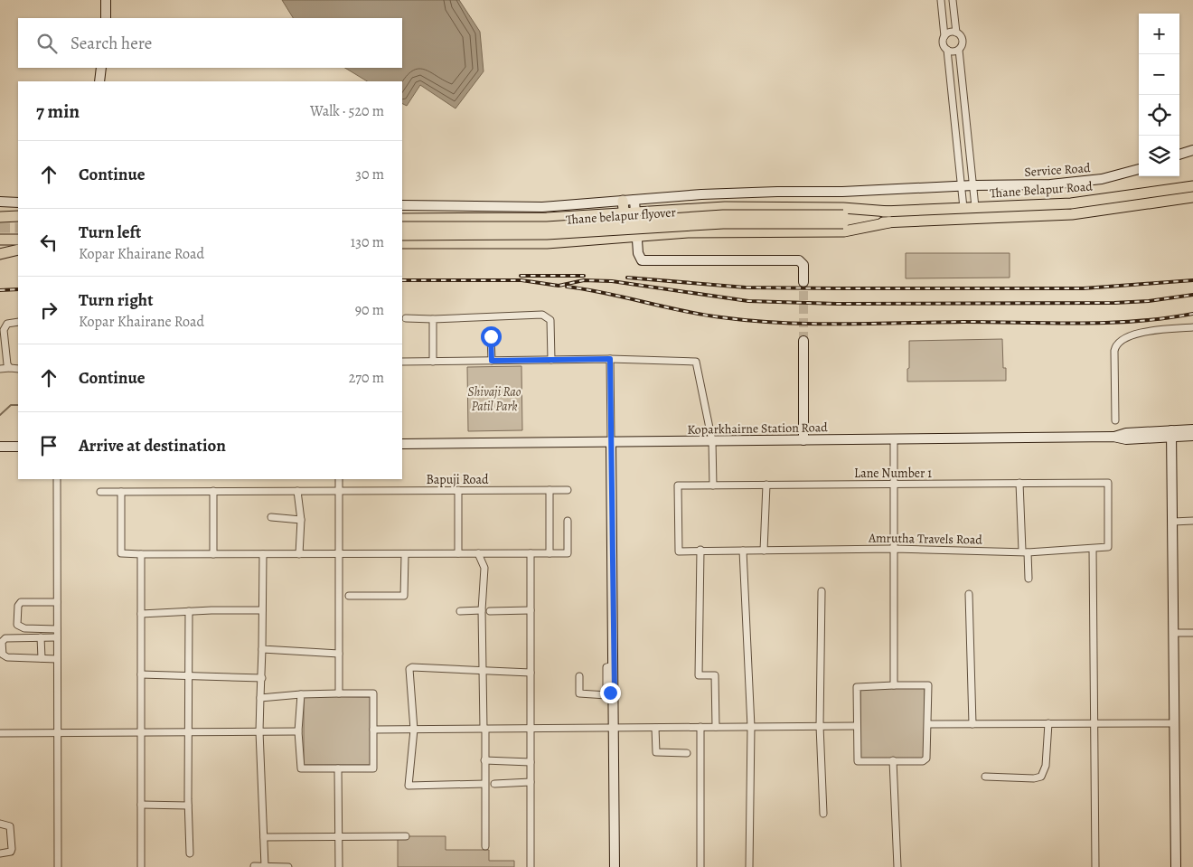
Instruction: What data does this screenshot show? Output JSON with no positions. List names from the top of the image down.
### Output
{
  "streets": {
    "main road": ["Thane Belapur Road", "Thane belapur flyover"],
    "street": [
      "Service Road",
      "Koparkhairne Station Road",
      "Lane Number 1",
      "Bapuji Road",
      "Amrutha Travels Road"
    ]
  },
  "crossings": [
    ["Lane Number 1", "Amrutha Travels Road"]
  ],
  "parks": ["Shivaji Rao Patil Park"],
  "page": {
    "map_buttons": ["+", "−"],
    "search": "Search here",
    "heading": ["7 min", "Walk · 520 m"],
    "list": [
      ["Continue", "30 m"],
      ["Turn left", "Kopar Khairane Road", "130 m"],
      ["Turn right", "Kopar Khairane Road", "90 m"],
      ["Continue", "270 m"],
      "Arrive at destination"
    ]
  }
}
